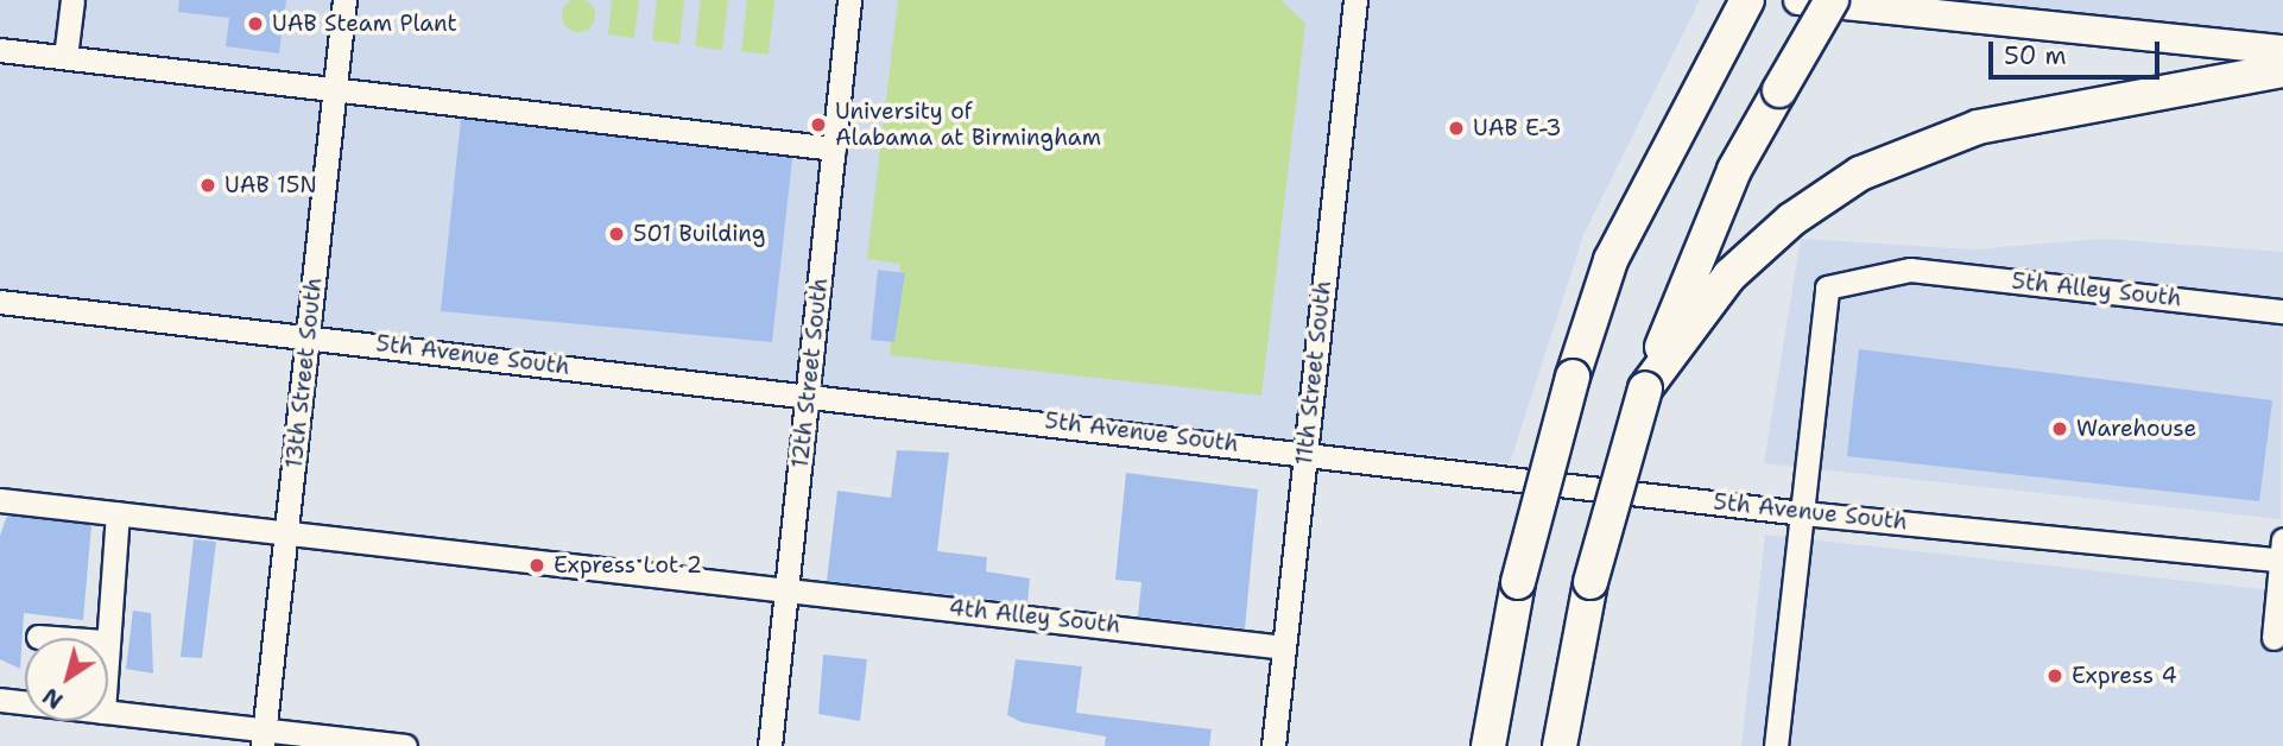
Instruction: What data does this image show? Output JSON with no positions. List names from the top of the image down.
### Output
{
  "streets": {
    "street": [
      "5th Alley South",
      "5th Avenue South",
      "13th Street South",
      "12th Street South",
      "11th Street South",
      "4th Alley South"
    ]
  },
  "crossings": [
    ["5th Alley South", "5th Avenue South"],
    ["5th Avenue South", "13th Street South"],
    ["5th Avenue South", "12th Street South"],
    ["5th Avenue South", "11th Street South"],
    ["13th Street South", "4th Alley South"],
    ["12th Street South", "4th Alley South"],
    ["11th Street South", "4th Alley South"]
  ],
  "places": [
    "UAB Steam Plant",
    "University of Alabama at Birmingham",
    "UAB E-3",
    "UAB 15N",
    "501 Building",
    "Warehouse",
    "Express Lot 2",
    "Express 4"
  ],
  "scale_bar": "50 m",
  "north": "bottom left"
}
